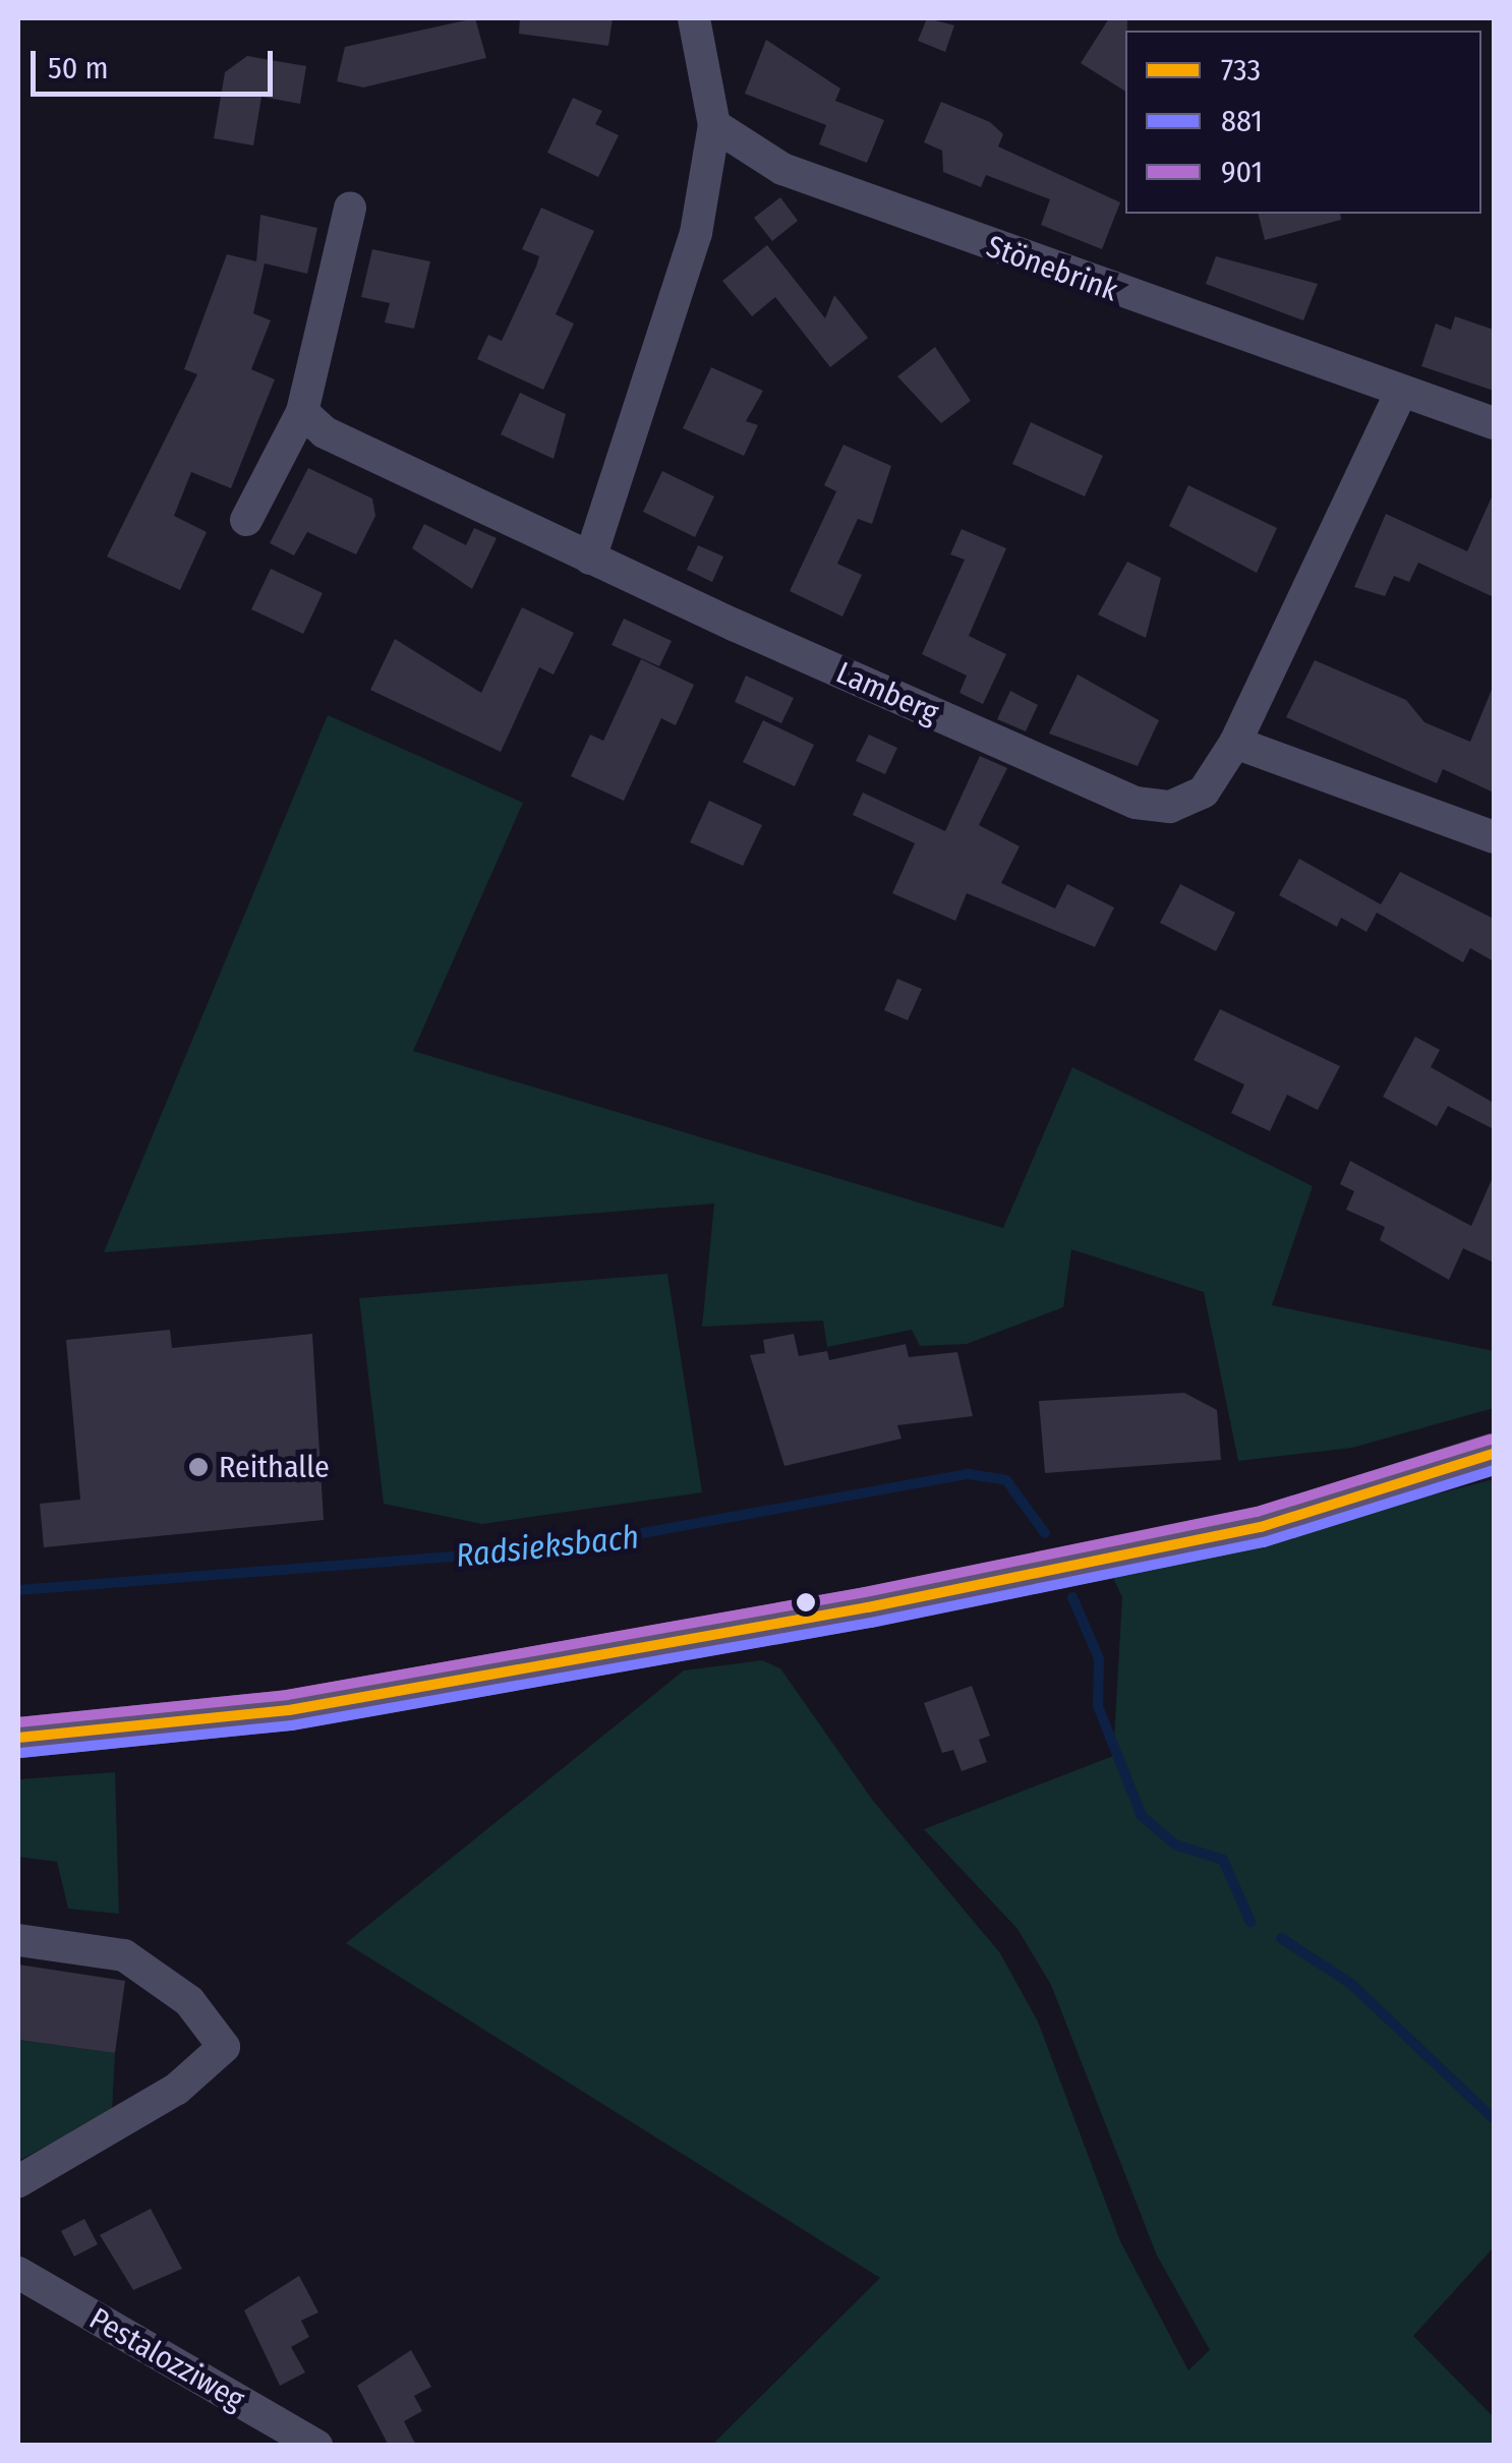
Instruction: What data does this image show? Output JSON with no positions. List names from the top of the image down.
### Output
{
  "streets": {
    "street": ["Stönebrink", "Lamberg", "Pestalozziweg"]
  },
  "water": ["Radsieksbach"],
  "places": ["Reithalle"],
  "lines": ["transit line 901", "transit line 733", "transit line 881"],
  "legend": ["733", "881", "901"],
  "scale_bar": "50 m"
}
